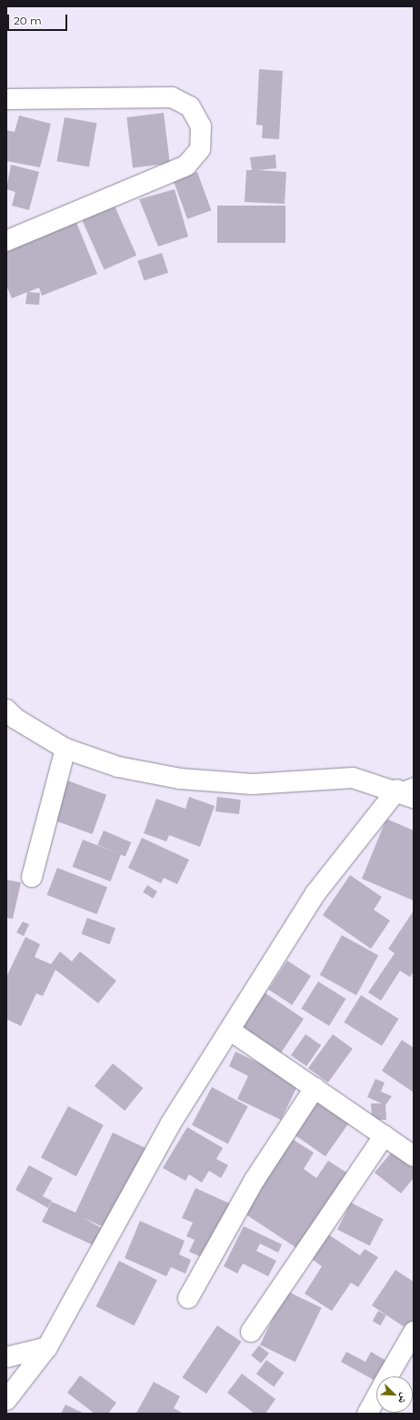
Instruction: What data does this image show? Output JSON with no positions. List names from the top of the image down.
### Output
{
  "scale_bar": "20 m",
  "north": "bottom right"
}
